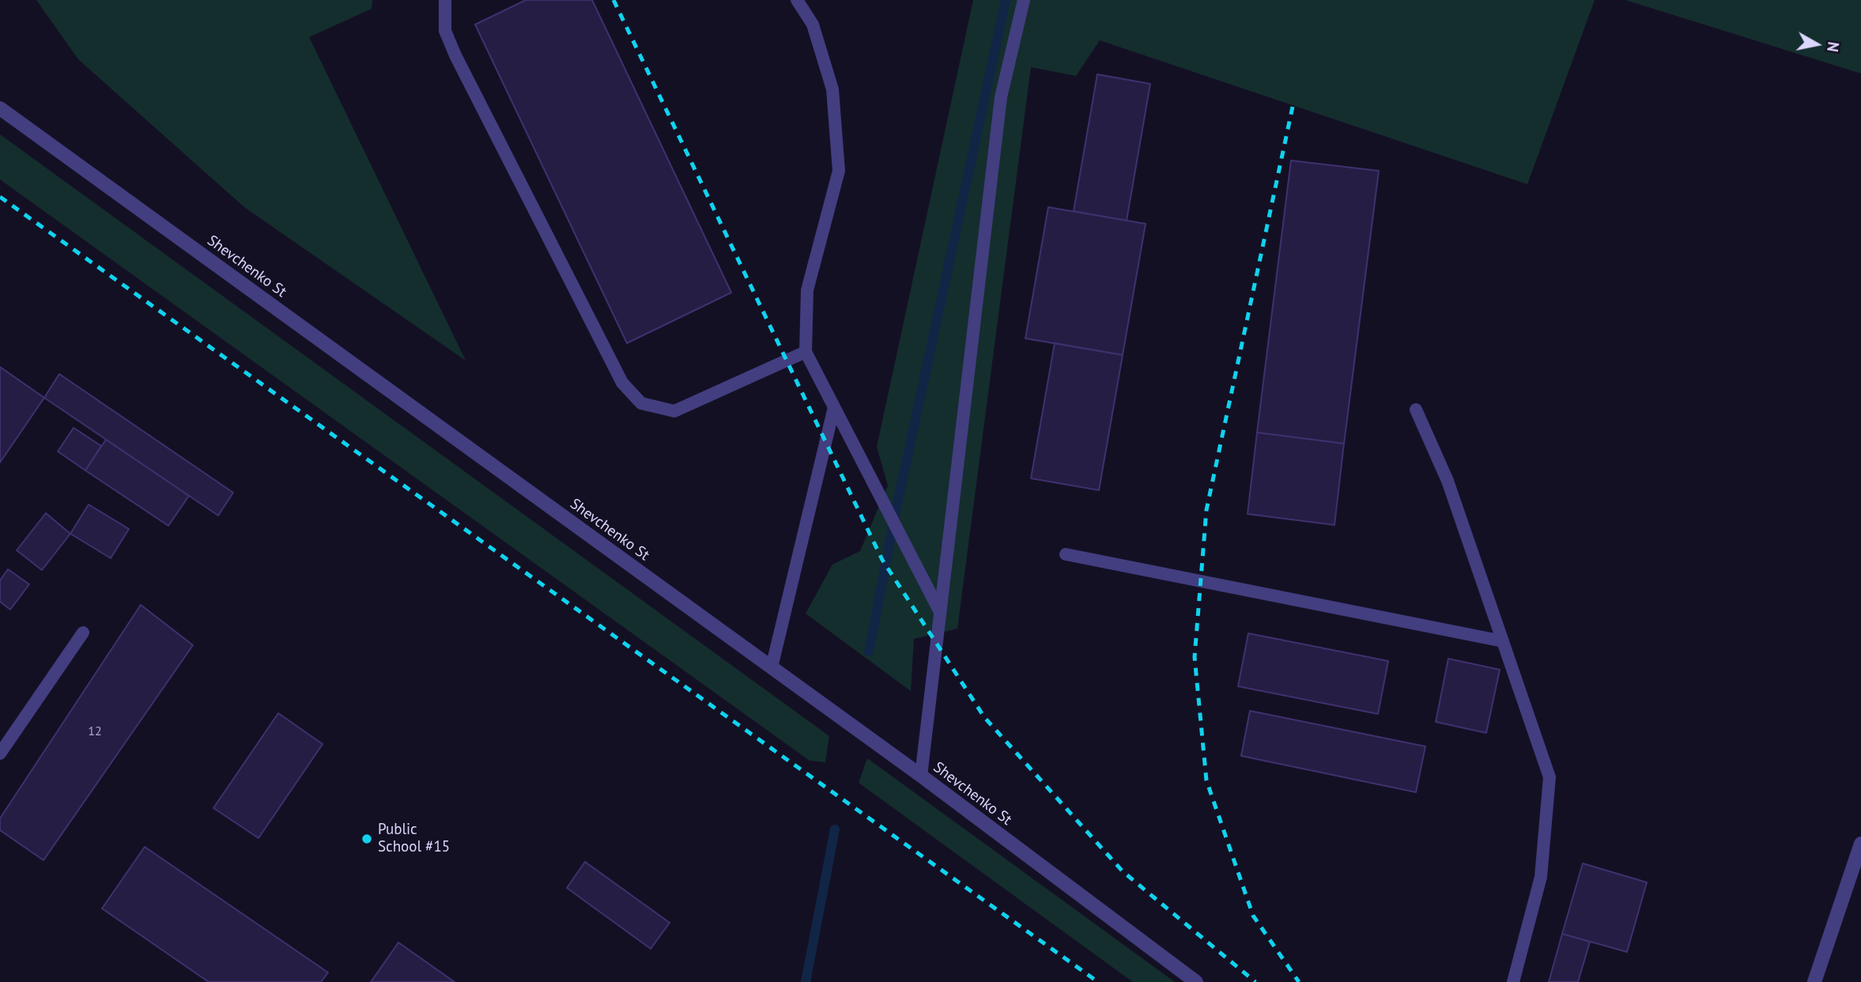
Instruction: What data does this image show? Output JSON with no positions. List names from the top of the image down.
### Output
{
  "streets": {
    "street": ["Shevchenko St"]
  },
  "places": ["Public School #15"],
  "house_numbers": ["12"],
  "north": "right"
}
